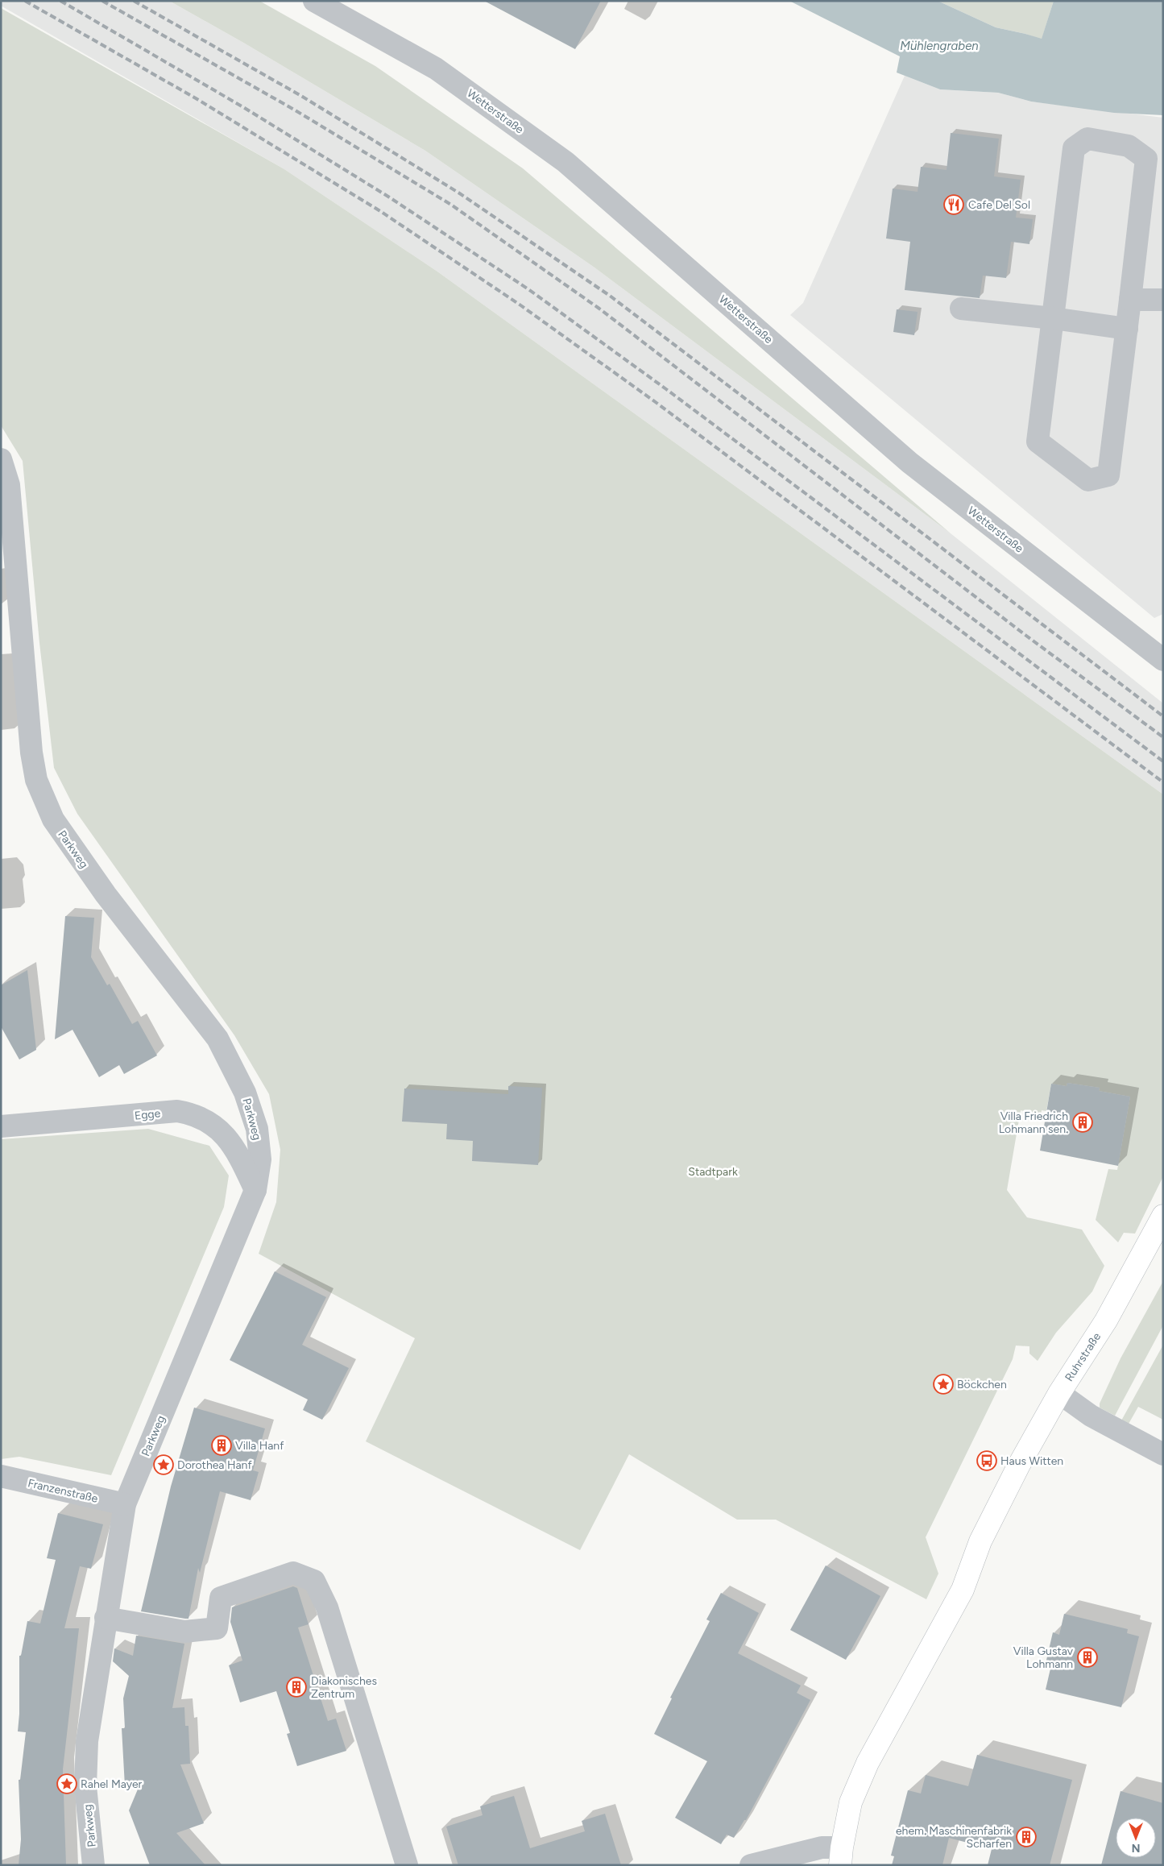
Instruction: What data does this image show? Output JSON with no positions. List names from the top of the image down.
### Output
{
  "streets": {
    "main road": ["Ruhrstraße"],
    "street": [
      "Wetterstraße",
      "Parkweg",
      "Egge",
      "Franzenstraße"
    ]
  },
  "crossings": [
    ["Parkweg", "Egge"],
    ["Parkweg", "Franzenstraße"]
  ],
  "water": ["Mühlengraben"],
  "parks": ["Stadtpark"],
  "places": {
    "restaurant": ["Cafe Del Sol"],
    "building": [
      "Villa Friedrich Lohmann sen.",
      "Villa Hanf",
      "Villa Gustav Lohmann",
      "Diakonisches Zentrum",
      "ehem. Maschinenfabrik Scharfen"
    ],
    "place": ["Böckchen", "Dorothea Hanf", "Rahel Mayer"],
    "bus stop": ["Haus Witten"]
  },
  "north": "bottom"
}
